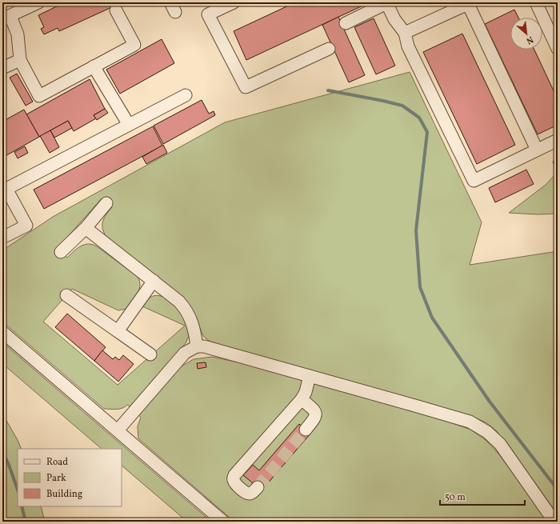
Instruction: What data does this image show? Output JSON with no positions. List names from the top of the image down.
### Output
{
  "legend": ["Road", "Park", "Building"],
  "scale_bar": "50 m",
  "north": "bottom right"
}
